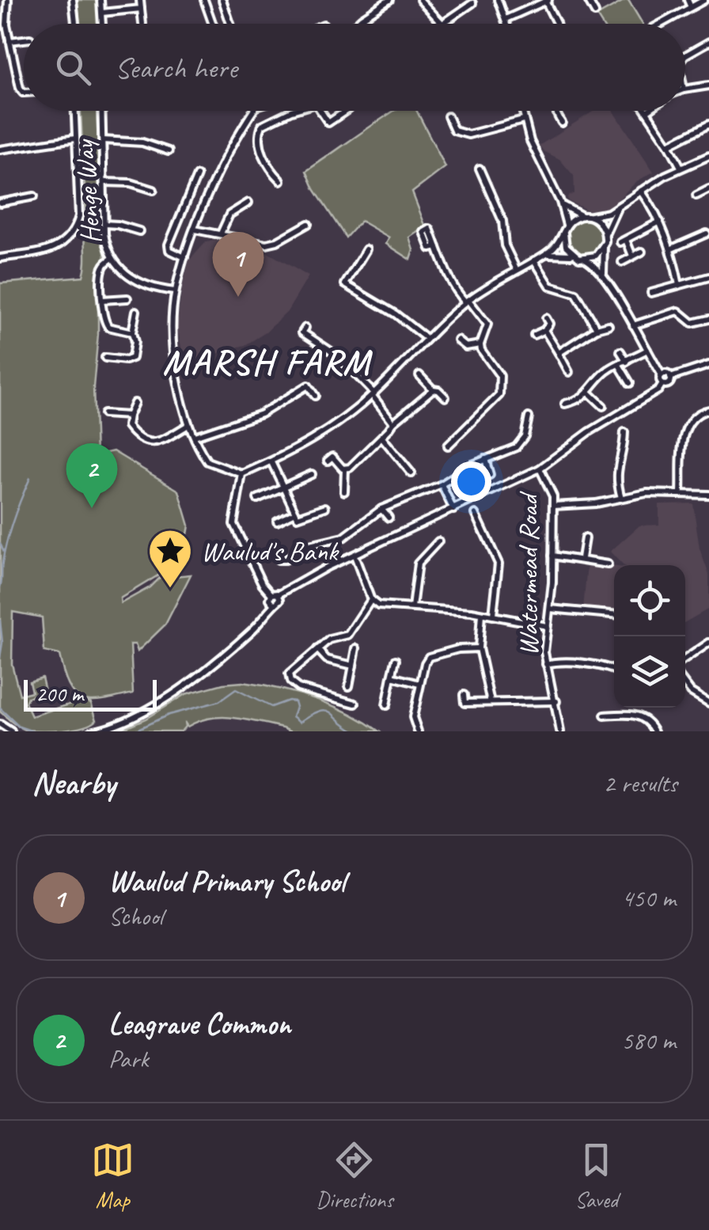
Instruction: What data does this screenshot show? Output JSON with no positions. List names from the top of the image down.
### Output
{
  "streets": {
    "street": ["Henge Way", "Watermead Road"]
  },
  "districts": ["MARSH FARM"],
  "places": {
    "place": ["Waulud's Bank"]
  },
  "scale_bar": "200 m",
  "page": {
    "search": "Search here",
    "pins": ["1", "2"],
    "scale": "200 m",
    "heading": ["Nearby", "2 results"],
    "list": [
      {
        "mark": "1",
        "name": "Waulud Primary School",
        "note": "School",
        "value": "450 m"
      },
      {
        "mark": "2",
        "name": "Leagrave Common",
        "note": "Park",
        "value": "580 m"
      }
    ],
    "nav": ["Map", "Directions", "Saved"]
  }
}
